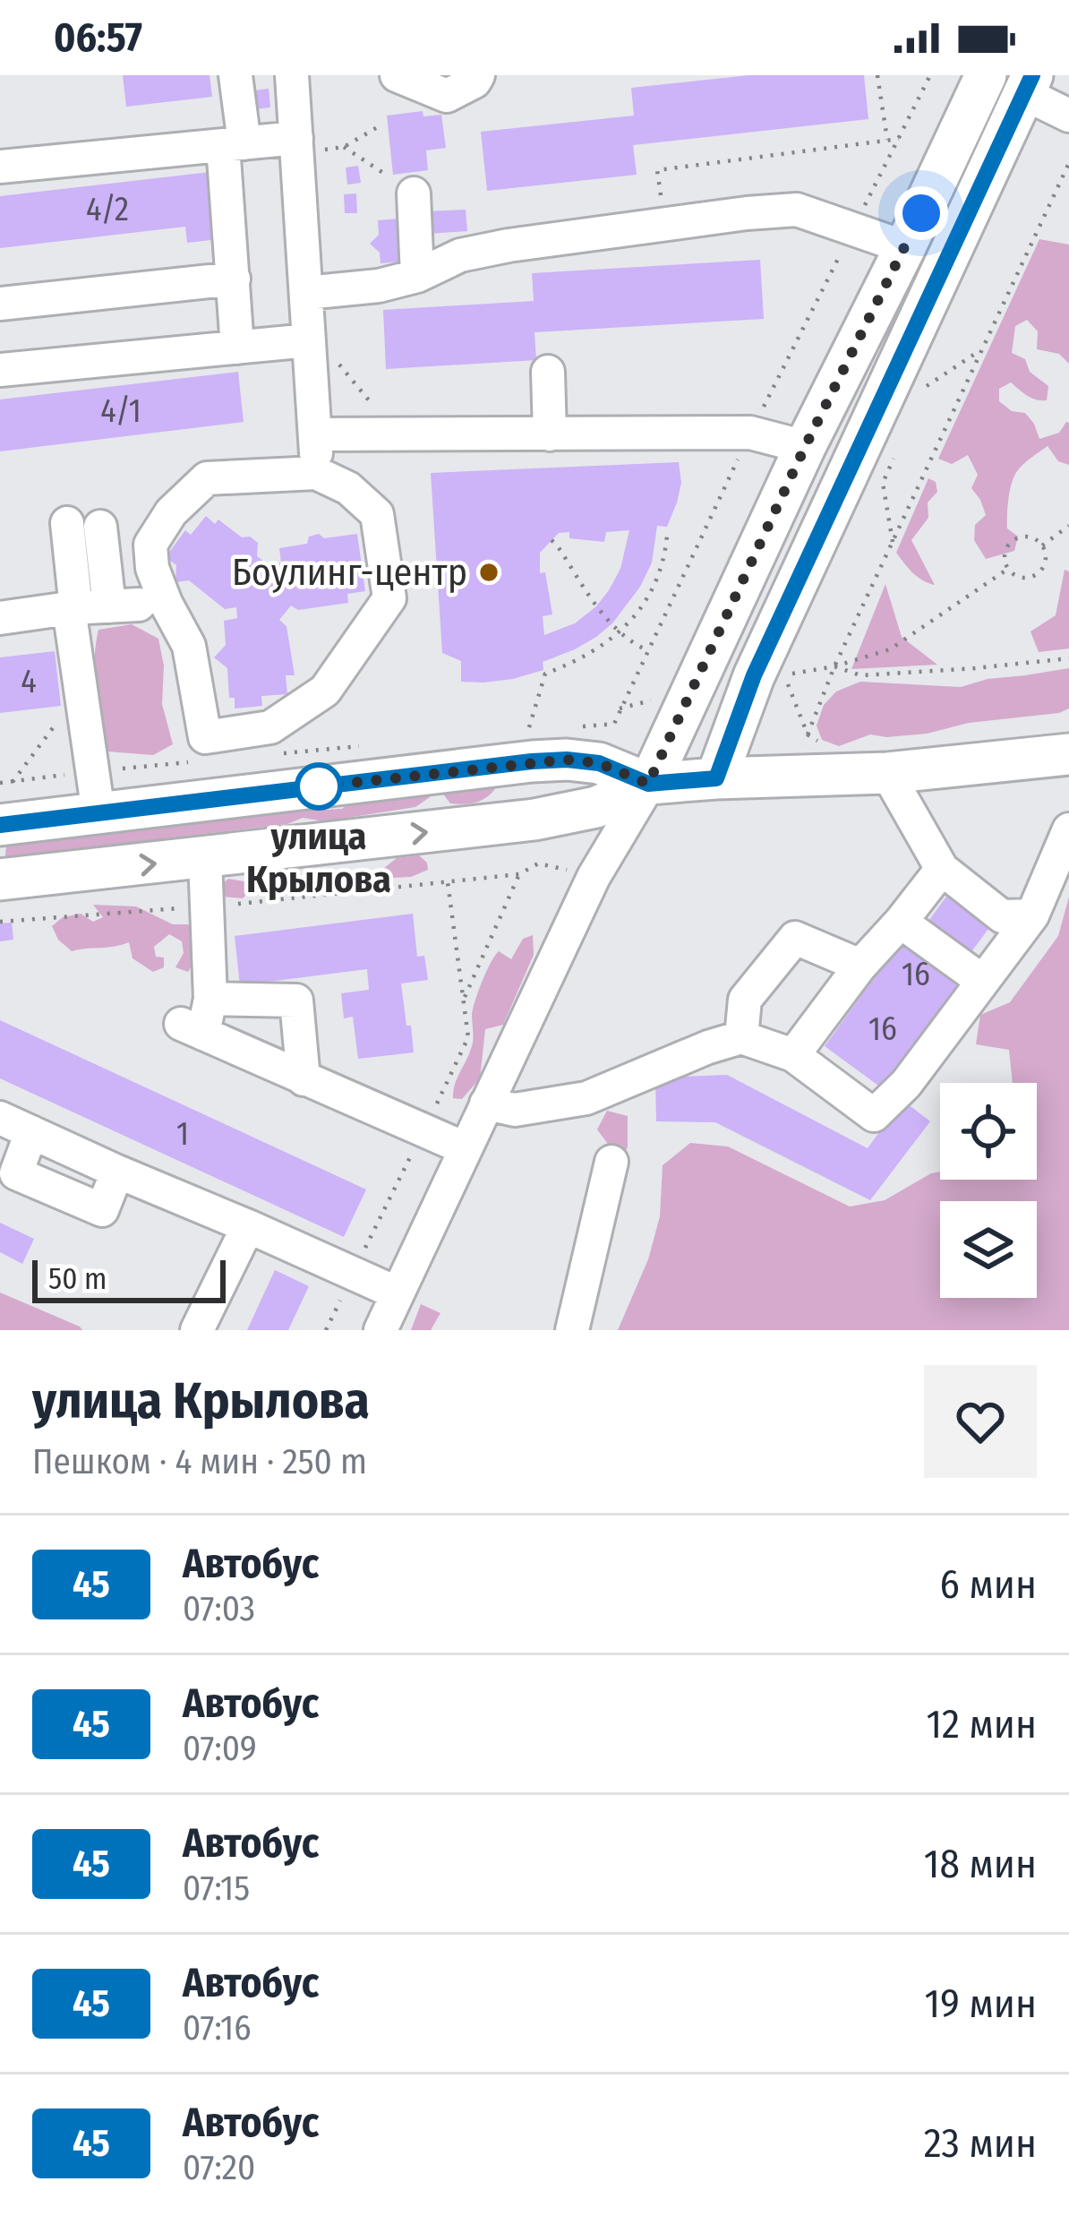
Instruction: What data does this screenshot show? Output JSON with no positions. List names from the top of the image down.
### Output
{
  "places": ["Боулинг-центр", "улица Крылова"],
  "lines": ["bus line 45"],
  "house_numbers": [
    "4/2",
    "4/1",
    "4",
    "16",
    "16",
    "1"
  ],
  "scale_bar": "50 m",
  "page": {
    "status": "06:57",
    "scale": "50 m",
    "heading": ["улица Крылова", "Пешком · 4 мин · 250 m"],
    "list": [
      {
        "mark": "45",
        "name": "Автобус",
        "note": "07:03",
        "value": "6 мин"
      },
      {
        "mark": "45",
        "name": "Автобус",
        "note": "07:09",
        "value": "12 мин"
      },
      {
        "mark": "45",
        "name": "Автобус",
        "note": "07:15",
        "value": "18 мин"
      },
      {
        "mark": "45",
        "name": "Автобус",
        "note": "07:16",
        "value": "19 мин"
      },
      {
        "mark": "45",
        "name": "Автобус",
        "note": "07:20",
        "value": "23 мин"
      }
    ]
  }
}
